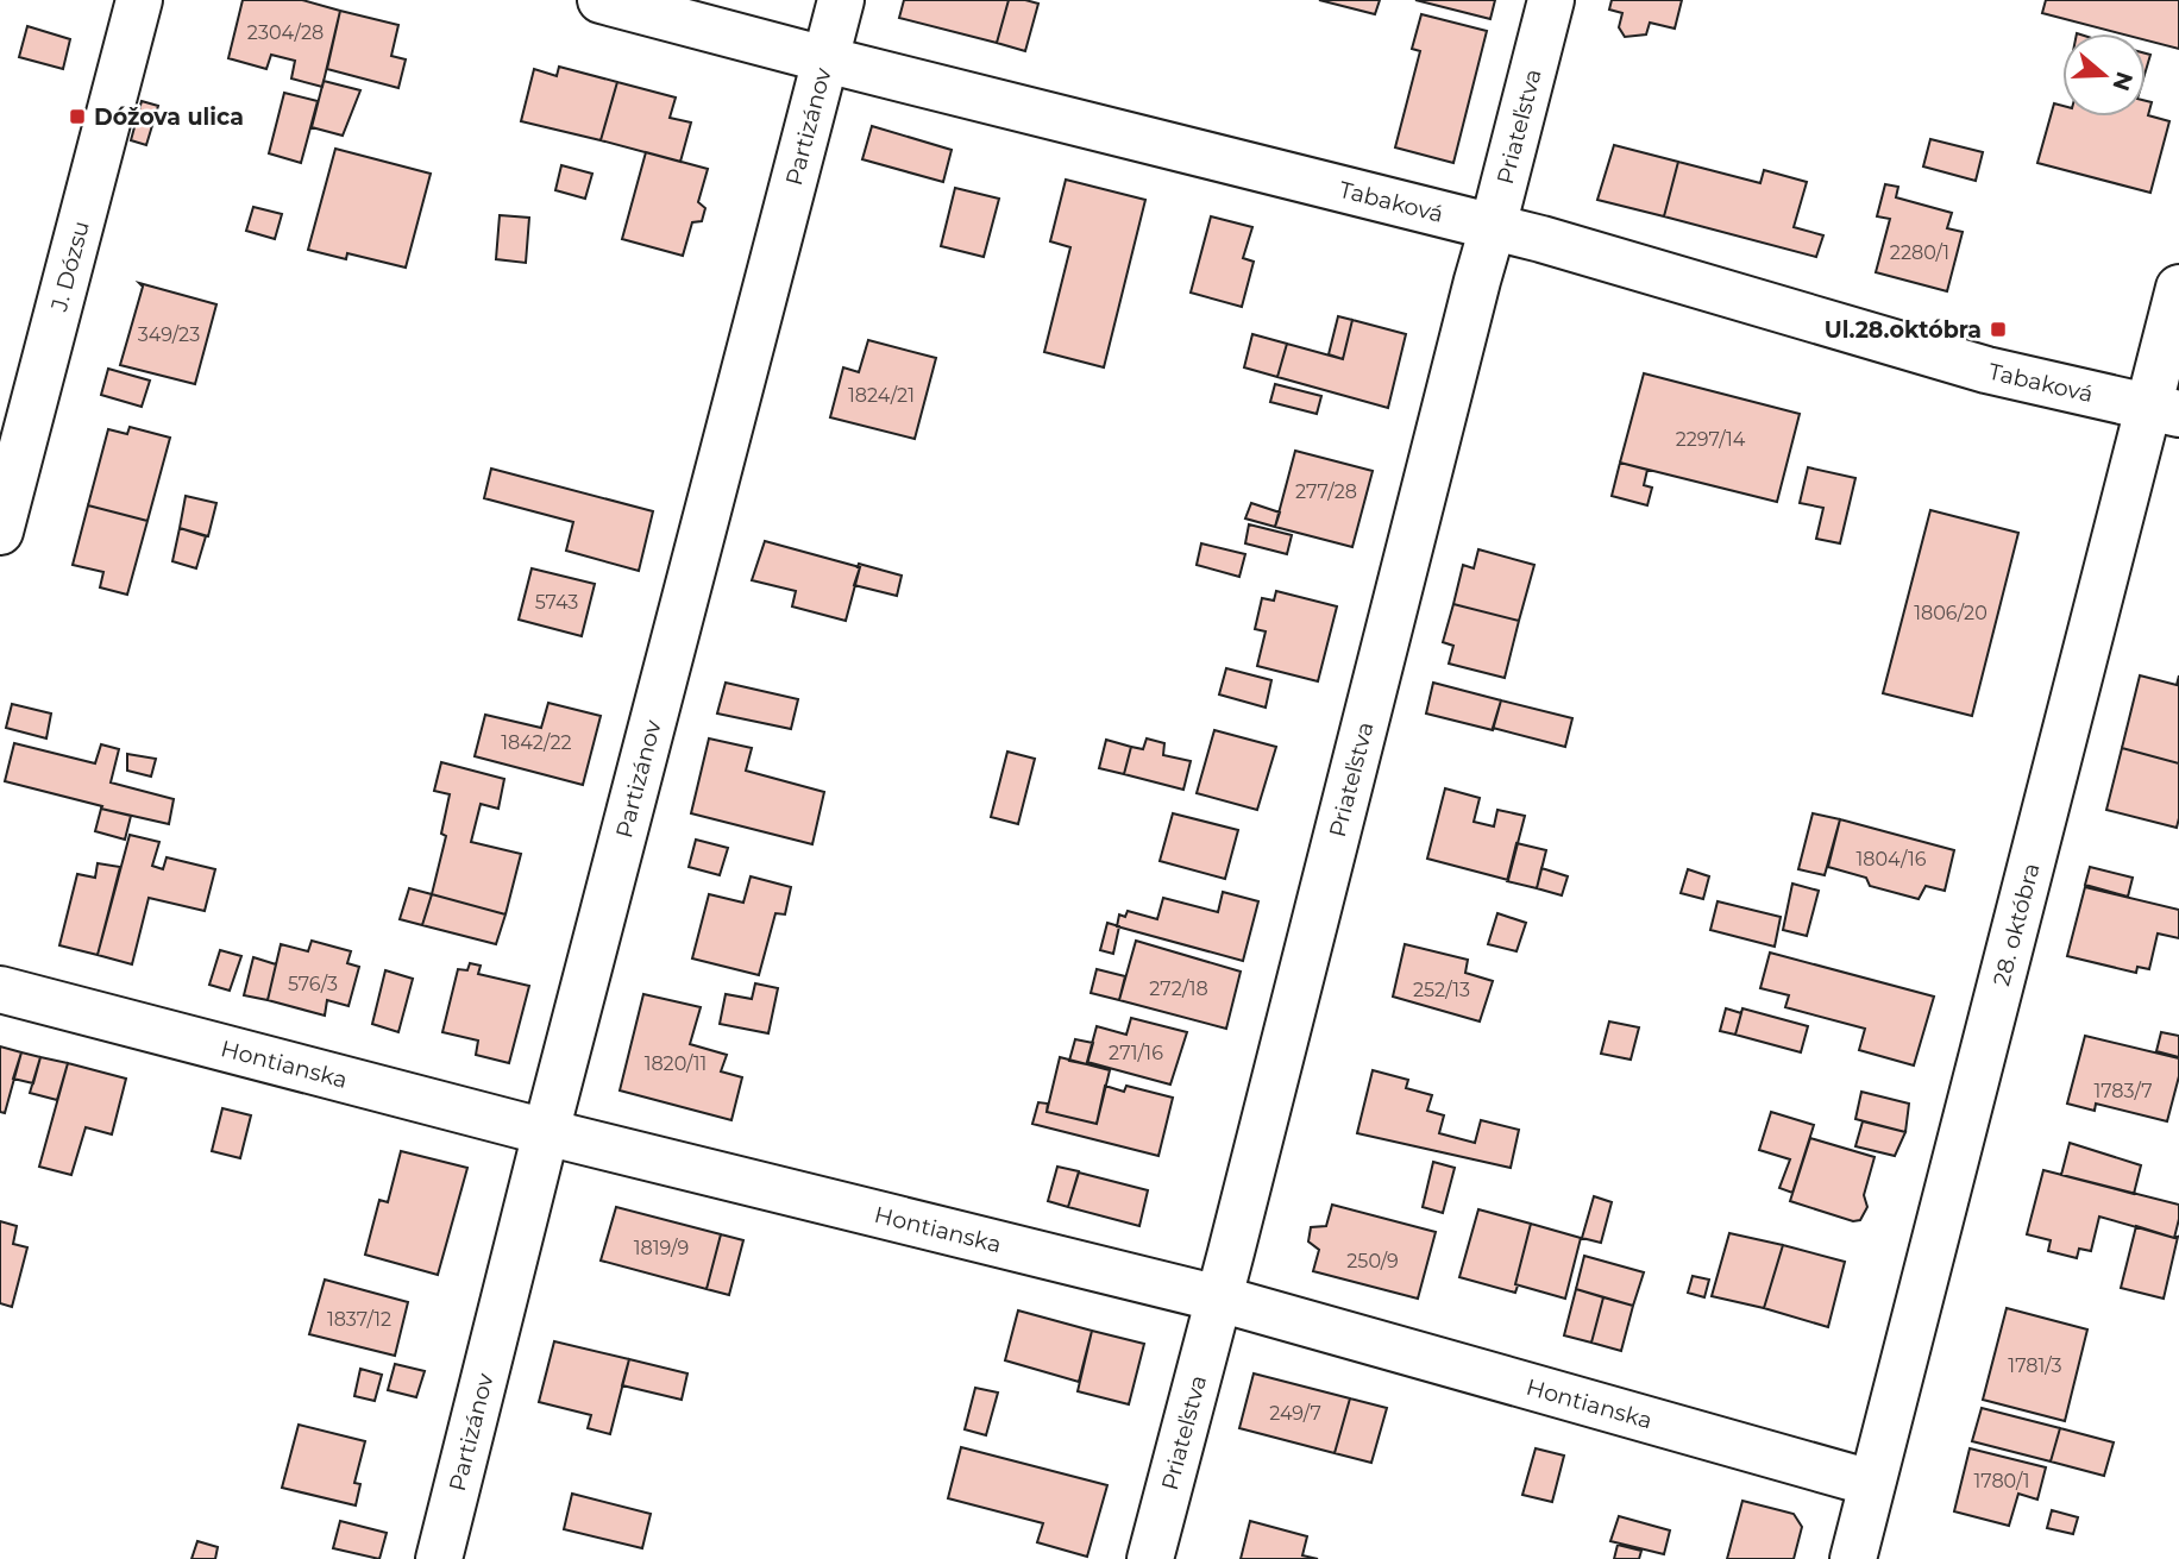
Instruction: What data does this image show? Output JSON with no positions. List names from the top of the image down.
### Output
{
  "streets": {
    "street": [
      "Partizánov",
      "Priateľstva",
      "Tabaková",
      "J. Dózsu",
      "28. októbra",
      "Hontianska"
    ]
  },
  "crossings": [
    ["Partizánov", "Tabaková"],
    ["Partizánov", "Hontianska"],
    ["Priateľstva", "Tabaková"],
    ["Priateľstva", "Hontianska"],
    ["Tabaková", "28. októbra"],
    ["28. októbra", "Hontianska"]
  ],
  "places": {
    "transit": ["Dóžova ulica", "Ul.28.októbra"]
  },
  "house_numbers": [
    "2304/28",
    "2280/1",
    "349/23",
    "1824/21",
    "2297/14",
    "277/28",
    "5743",
    "1806/20",
    "1842/22",
    "1804/16",
    "576/3",
    "272/18",
    "252/13",
    "271/16",
    "1820/11",
    "1783/7",
    "1819/9",
    "250/9",
    "1837/12",
    "1781/3",
    "249/7",
    "1780/1"
  ],
  "north": "right"
}
